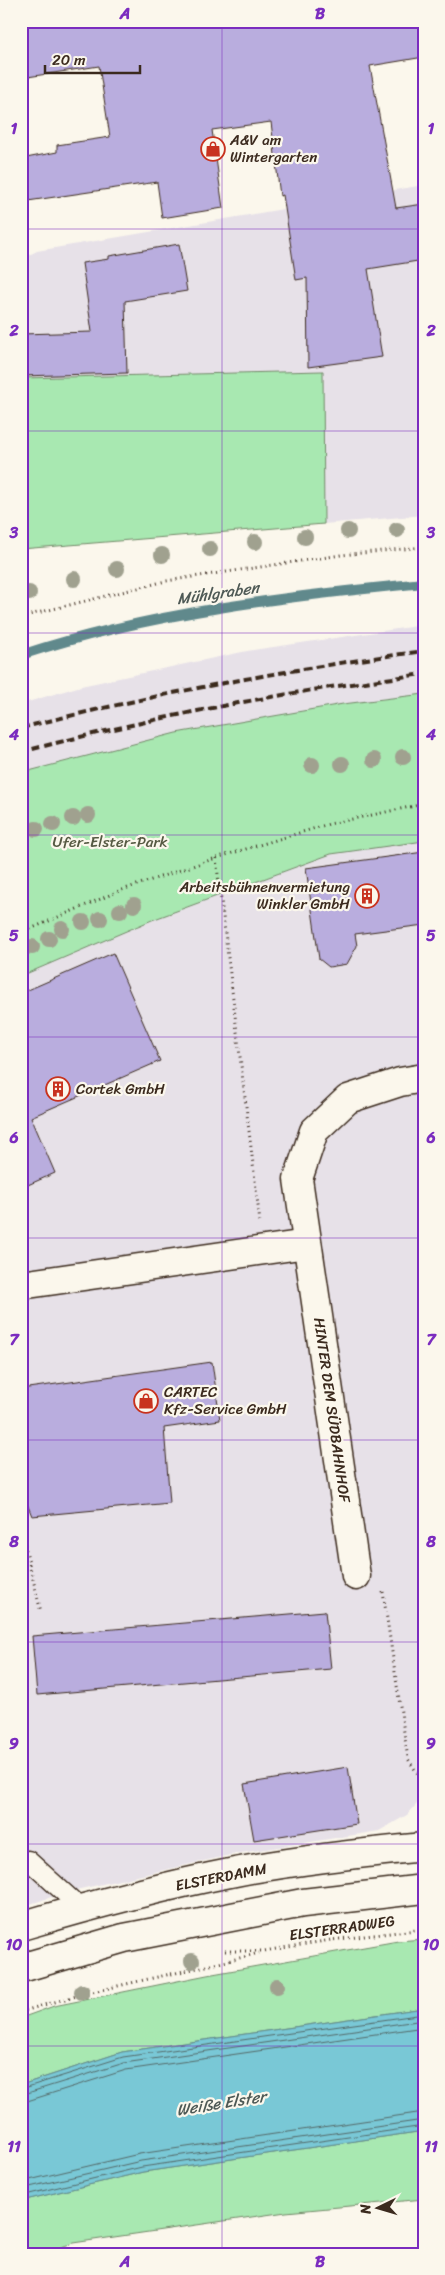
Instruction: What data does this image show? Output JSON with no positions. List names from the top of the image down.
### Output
{
  "streets": {
    "street": ["HINTER DEM SÜDBAHNHOF", "ELSTERDAMM"],
    "path": ["ELSTERRADWEG"]
  },
  "water": ["Mühlgraben", "Weiße Elster"],
  "parks": ["Ufer-Elster-Park"],
  "places": {
    "shop": ["A&V am Wintergarten", "CARTEC Kfz-Service GmbH"],
    "building": ["Arbeitsbühnenvermietung Winkler GmbH", "Cortek GmbH"]
  },
  "scale_bar": "20 m",
  "north": "left",
  "grid": {
    "columns": ["A", "B"],
    "rows": [
      "1",
      "2",
      "3",
      "4",
      "5",
      "6",
      "7",
      "8",
      "9",
      "10",
      "11"
    ]
  }
}
